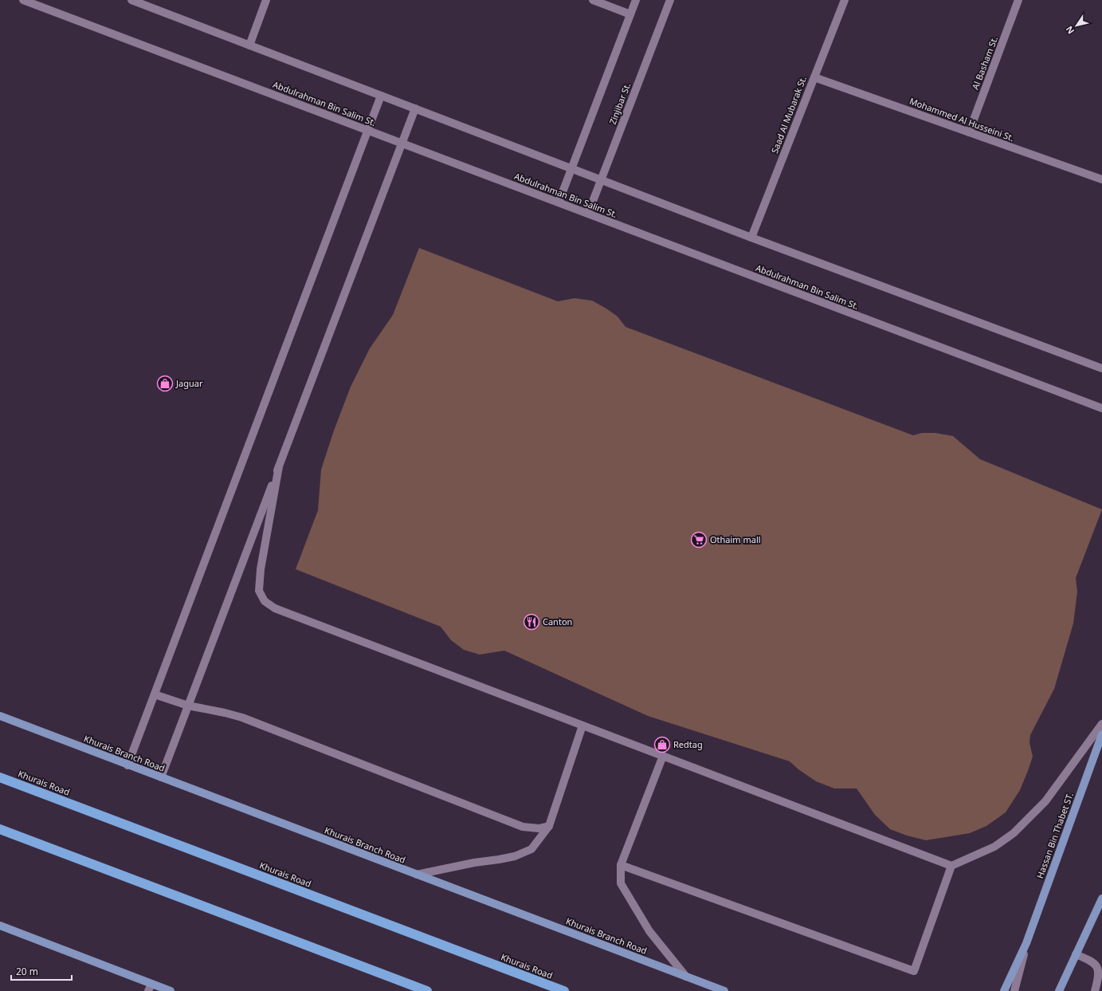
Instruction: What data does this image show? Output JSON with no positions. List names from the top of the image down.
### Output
{
  "streets": {
    "highway": ["Khurais Road"],
    "main road": ["Khurais Branch Road", "Hassan Bin Thabet ST."],
    "street": [
      "Al Basham St.",
      "Abdulrahman Bin Salim St.",
      "Zinjibar St.",
      "Saad Al Mubarak St.",
      "Mohammed Al Husseini St."
    ]
  },
  "crossings": [
    ["Al Basham St.", "Mohammed Al Husseini St."],
    ["Abdulrahman Bin Salim St.", "Zinjibar St."],
    ["Saad Al Mubarak St.", "Mohammed Al Husseini St."]
  ],
  "places": {
    "shop": ["Jaguar", "Redtag"],
    "supermarket": ["Othaim mall"],
    "restaurant": ["Canton"]
  },
  "scale_bar": "20 m",
  "north": "bottom left"
}
